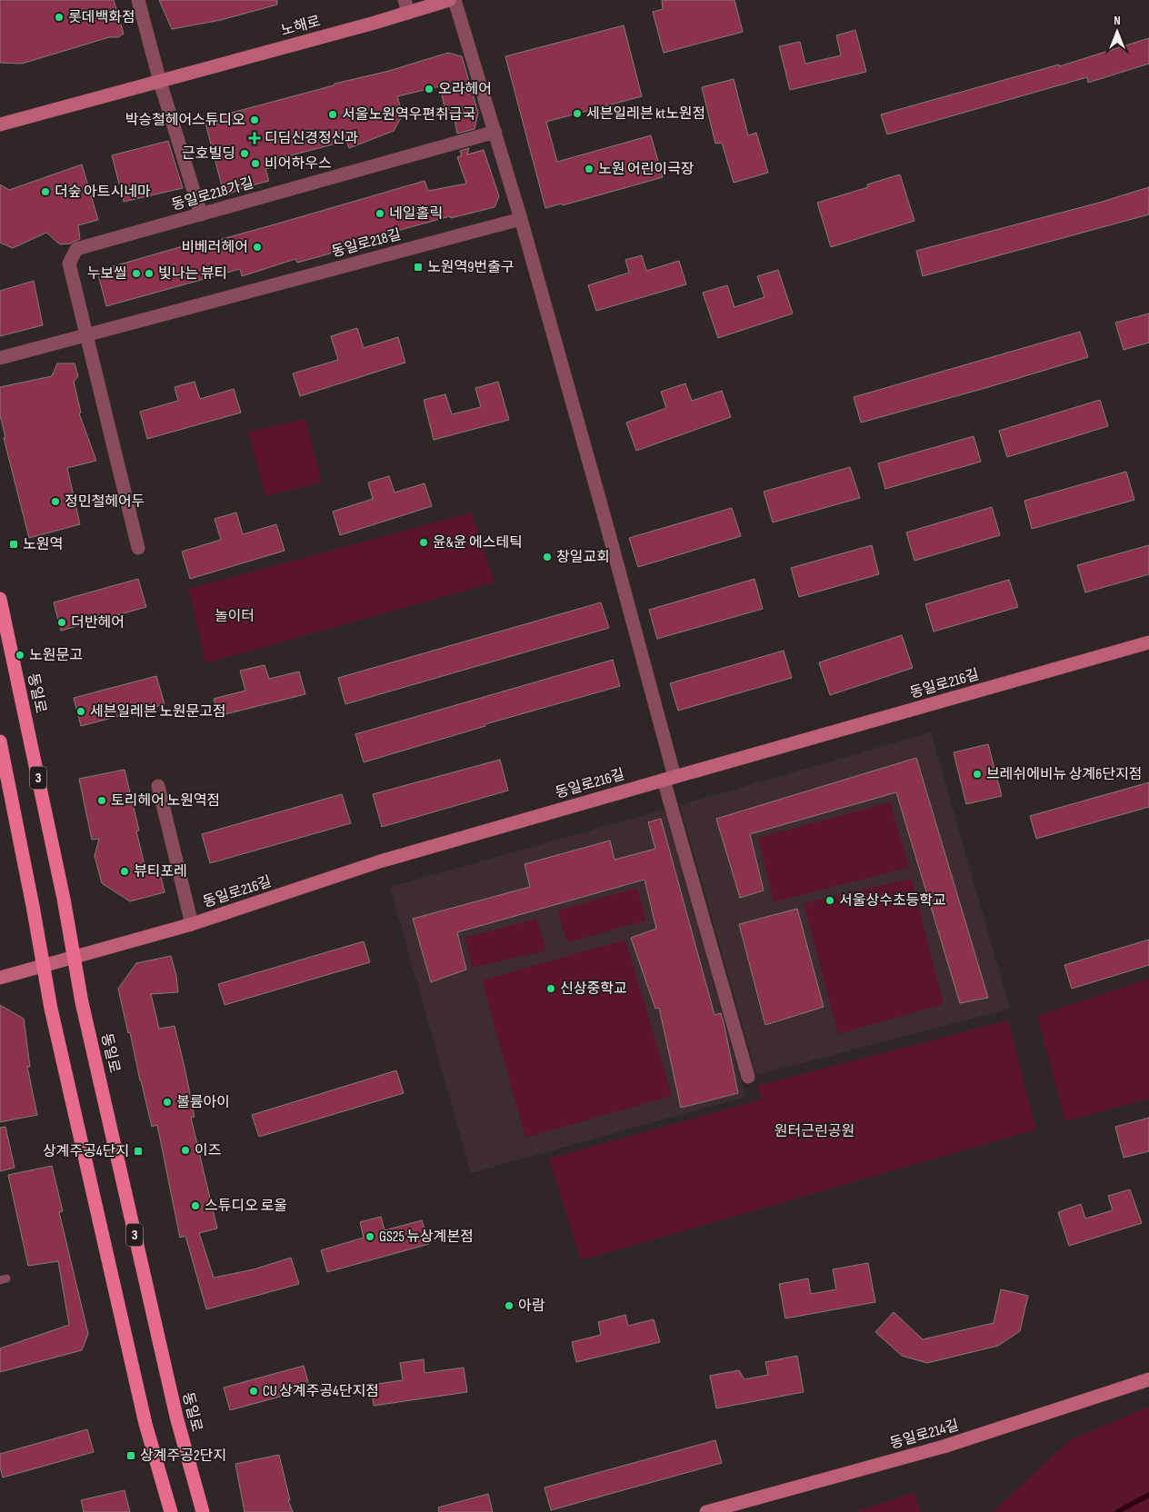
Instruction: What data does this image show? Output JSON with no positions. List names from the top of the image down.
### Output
{
  "streets": {
    "main road": ["동일로", "3"],
    "street": [
      "노해로",
      "동일로218가길",
      "동일로218길",
      "동일로216길",
      "동일로214길"
    ]
  },
  "crossings": [
    ["동일로218가길", "동일로218길"],
    ["동일로216길", "동일로"],
    ["동일로216길", "3"]
  ],
  "parks": ["놀이터", "원터근린공원"],
  "places": {
    "other": [
      "롯데백화점",
      "오라헤어",
      "세븐일레븐 kt노원점",
      "서울노원역우편취급국",
      "박승철헤어스튜디오",
      "근호빌딩",
      "비어하우스",
      "노원 어린이극장",
      "더숲 아트시네마",
      "네일홀릭",
      "비베러헤어",
      "누보씰",
      "빛나는 뷰티",
      "정민철헤어두",
      "윤&윤 에스테틱",
      "창일교회",
      "더반헤어",
      "노원문고",
      "세븐일레븐 노원문고점",
      "브레쉬에비뉴 상계6단지점",
      "토리헤어 노원역점",
      "뷰티포레",
      "서울상수초등학교",
      "신상중학교",
      "볼륨아이",
      "이즈",
      "스튜디오 로울",
      "GS25 뉴상계본점",
      "아람",
      "CU 상계주공4단지점"
    ],
    "health": ["디딤신경정신과"],
    "transit": [
      "노원역9번출구",
      "노원역",
      "상계주공4단지",
      "상계주공2단지"
    ]
  },
  "north": "top"
}
